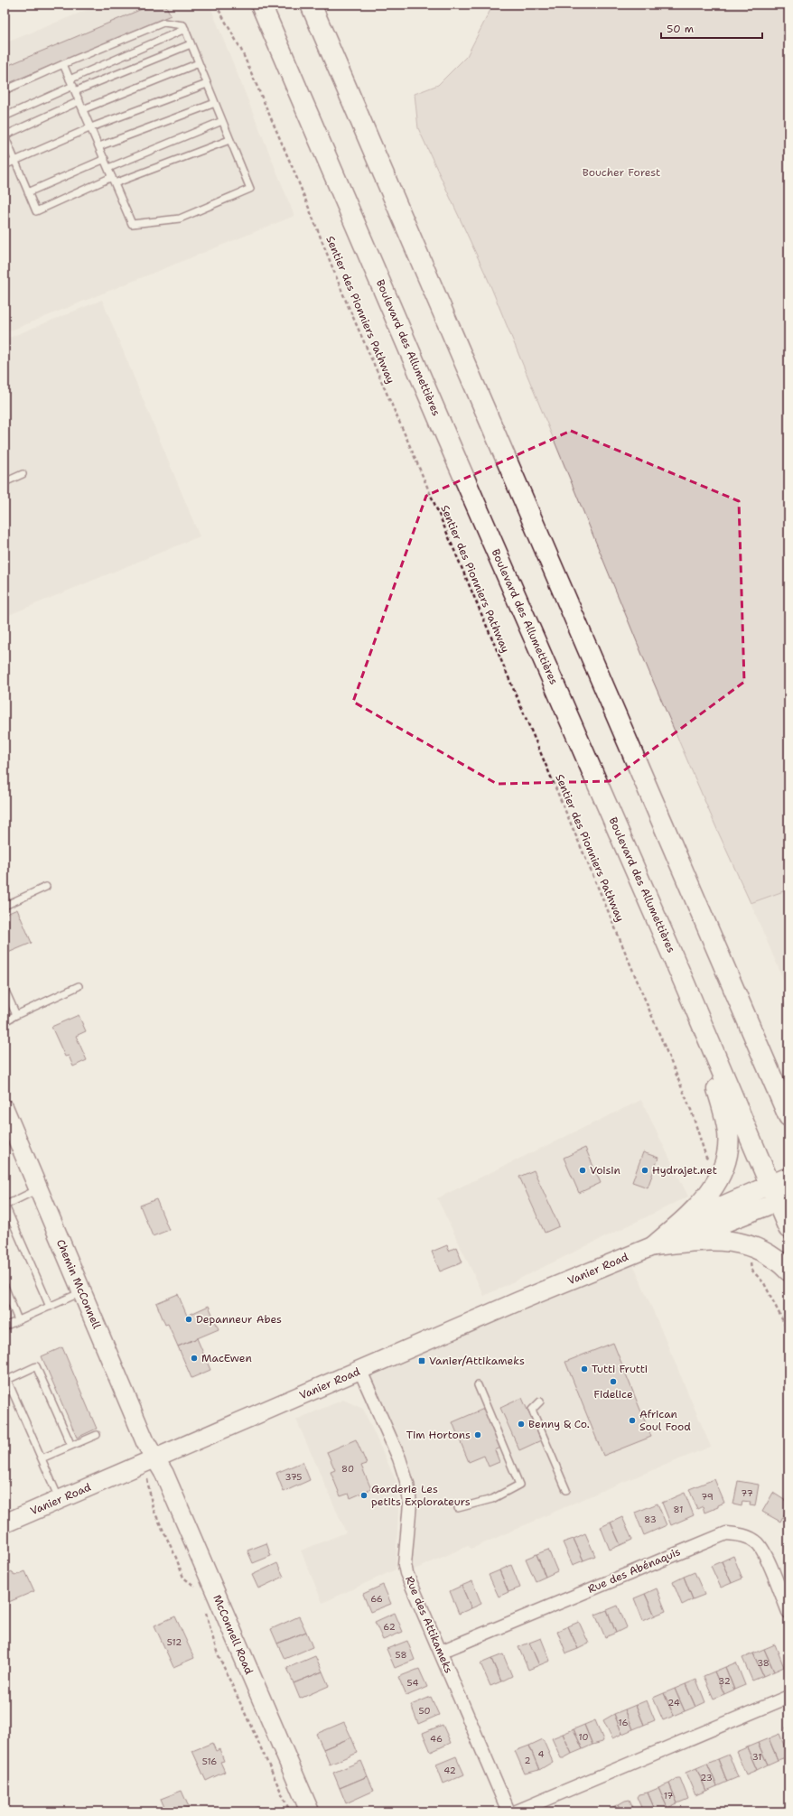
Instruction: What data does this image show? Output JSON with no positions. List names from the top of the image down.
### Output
{
  "streets": {
    "highway": ["Boulevard des Allumettières"],
    "main road": ["Vanier Road", "Chemin McConnell", "McConnell Road"],
    "street": ["Rue des Abénaquis", "Rue des Attikameks"],
    "path": ["Sentier des Pionniers Pathway"]
  },
  "crossings": [
    ["Boulevard des Allumettières", "Vanier Road"],
    ["Vanier Road", "Chemin McConnell"],
    ["Vanier Road", "Rue des Attikameks"],
    ["Vanier Road", "McConnell Road"],
    ["Chemin McConnell", "McConnell Road"],
    ["Rue des Abénaquis", "Rue des Attikameks"]
  ],
  "parks": ["Boucher Forest"],
  "places": {
    "other": [
      "Voisin",
      "Hydrajet.net",
      "Depanneur Abes",
      "MacEwen",
      "Tutti Frutti",
      "Fidelice",
      "African Soul Food",
      "Benny & Co.",
      "Tim Hortons",
      "Garderie Les petits Explorateurs"
    ],
    "transit": ["Vanier/Attikameks"]
  },
  "house_numbers": [
    "80",
    "375",
    "77",
    "79",
    "81",
    "83",
    "66",
    "62",
    "512",
    "58",
    "38",
    "32",
    "54",
    "24",
    "50",
    "16",
    "10",
    "46",
    "4",
    "31",
    "2",
    "516",
    "42",
    "23",
    "17"
  ],
  "scale_bar": "50 m"
}
